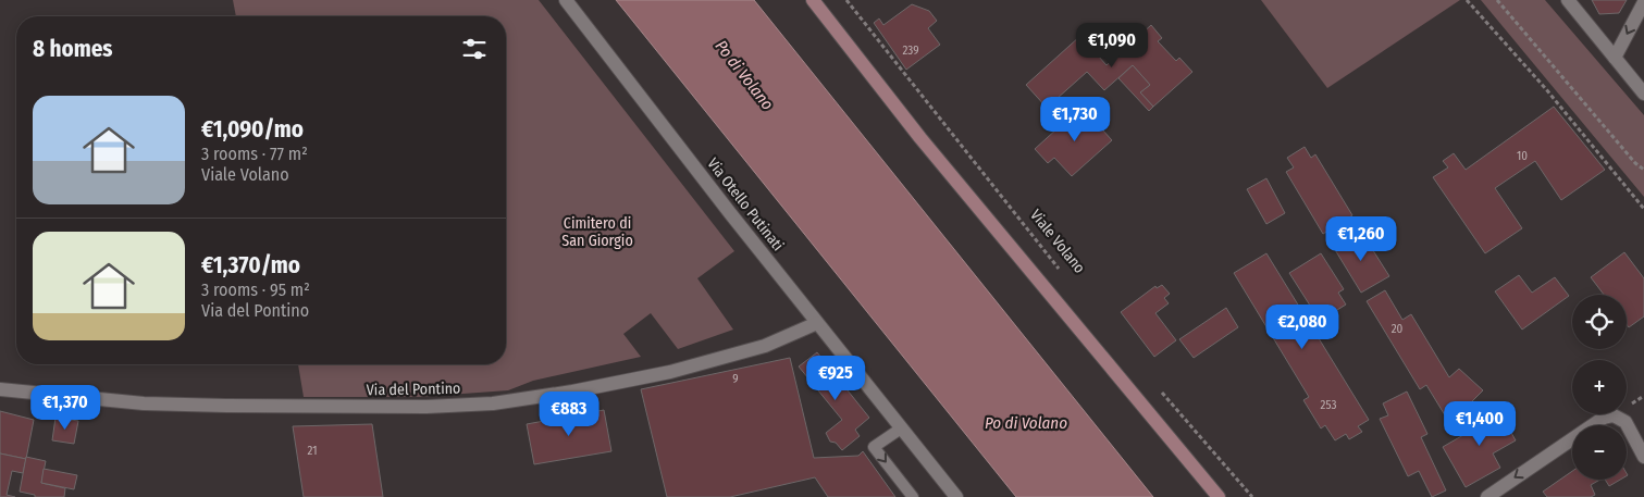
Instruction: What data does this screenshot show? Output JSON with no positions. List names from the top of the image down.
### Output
{
  "streets": {
    "street": ["Via Otello Putinati", "Via del Pontino"],
    "path": ["Viale Volano"]
  },
  "crossings": [
    ["Via Otello Putinati", "Via del Pontino"]
  ],
  "water": ["Po di Volano"],
  "parks": ["Cimitero di San Giorgio"],
  "house_numbers": [
    "239",
    "10",
    "20",
    "9",
    "253",
    "21"
  ],
  "page": {
    "heading": "8 homes",
    "price": [
      "€1,090",
      "€1,730",
      "€1,260",
      "€2,080",
      "€925",
      "€1,370",
      "€883",
      "€1,400"
    ],
    "list": [
      {
        "name": "€1,090/mo",
        "note": "3 rooms · 77 m² · Viale Volano"
      },
      {
        "name": "€1,370/mo",
        "note": "3 rooms · 95 m² · Via del Pontino"
      }
    ],
    "map_buttons": ["+", "−"]
  }
}
